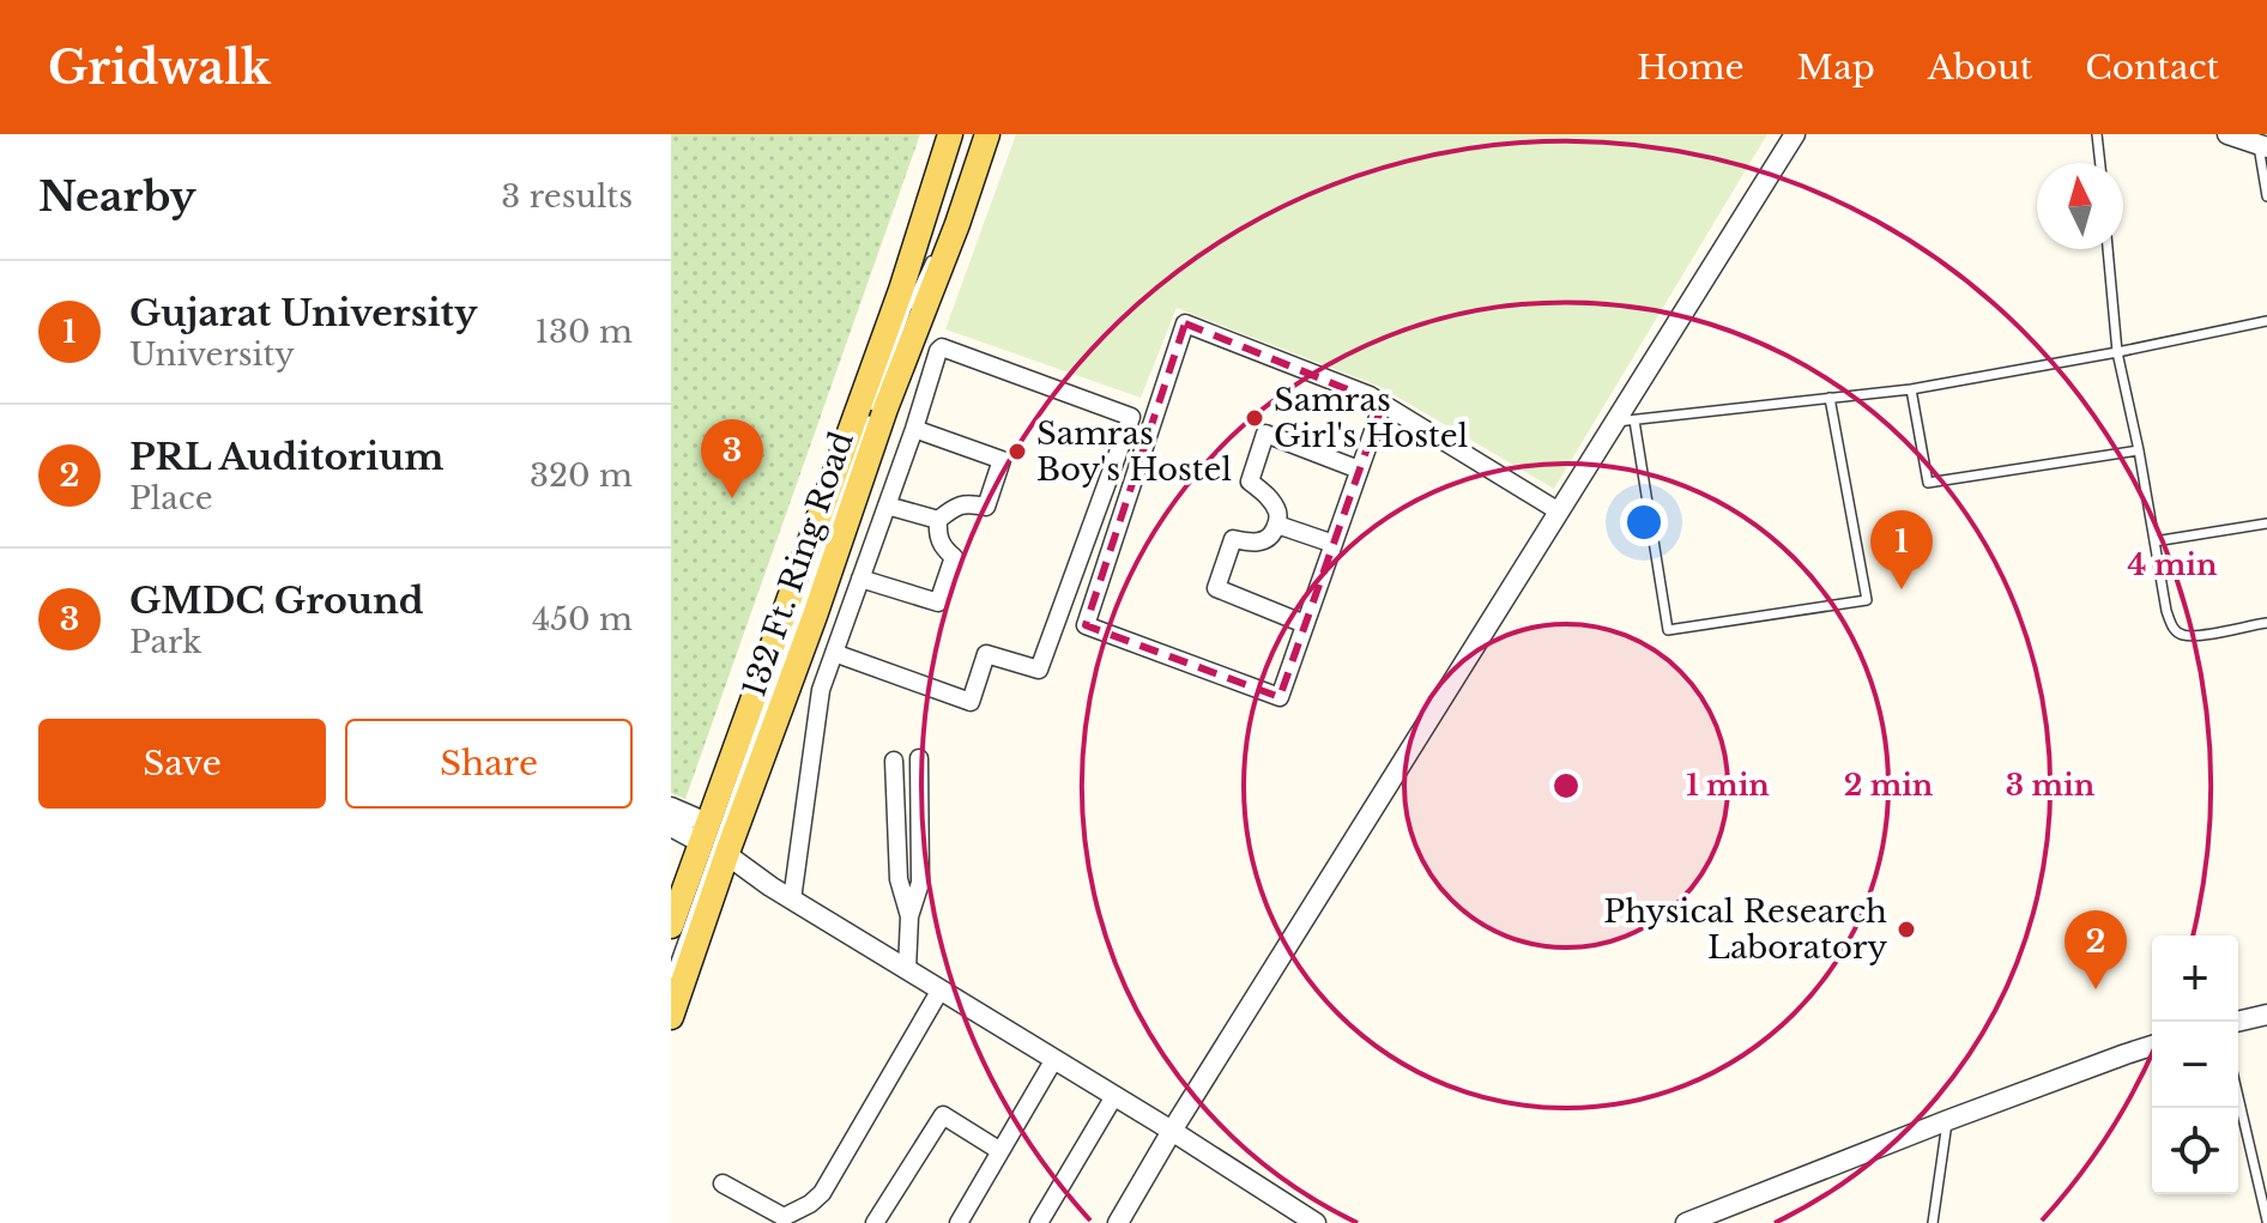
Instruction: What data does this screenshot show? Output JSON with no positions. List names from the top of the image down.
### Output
{
  "streets": {
    "main road": ["132 Ft. Ring Road"]
  },
  "places": ["Samras Girl's Hostel", "Samras Boy's Hostel", "Physical Research Laboratory"],
  "north": "top",
  "page": {
    "header": "Gridwalk",
    "nav": [
      "Home",
      "Map",
      "About",
      "Contact"
    ],
    "heading": ["Nearby", "3 results"],
    "list": [
      {
        "mark": "1",
        "name": "Gujarat University",
        "note": "University",
        "value": "130 m"
      },
      {
        "mark": "2",
        "name": "PRL Auditorium",
        "note": "Place",
        "value": "320 m"
      },
      {
        "mark": "3",
        "name": "GMDC Ground",
        "note": "Park",
        "value": "450 m"
      }
    ],
    "pins": ["3", "1", "2"],
    "buttons": ["Save", "Share"],
    "map_buttons": ["+", "−"]
  },
  "rings": [
    "4 min",
    "1 min",
    "2 min",
    "3 min"
  ]
}
